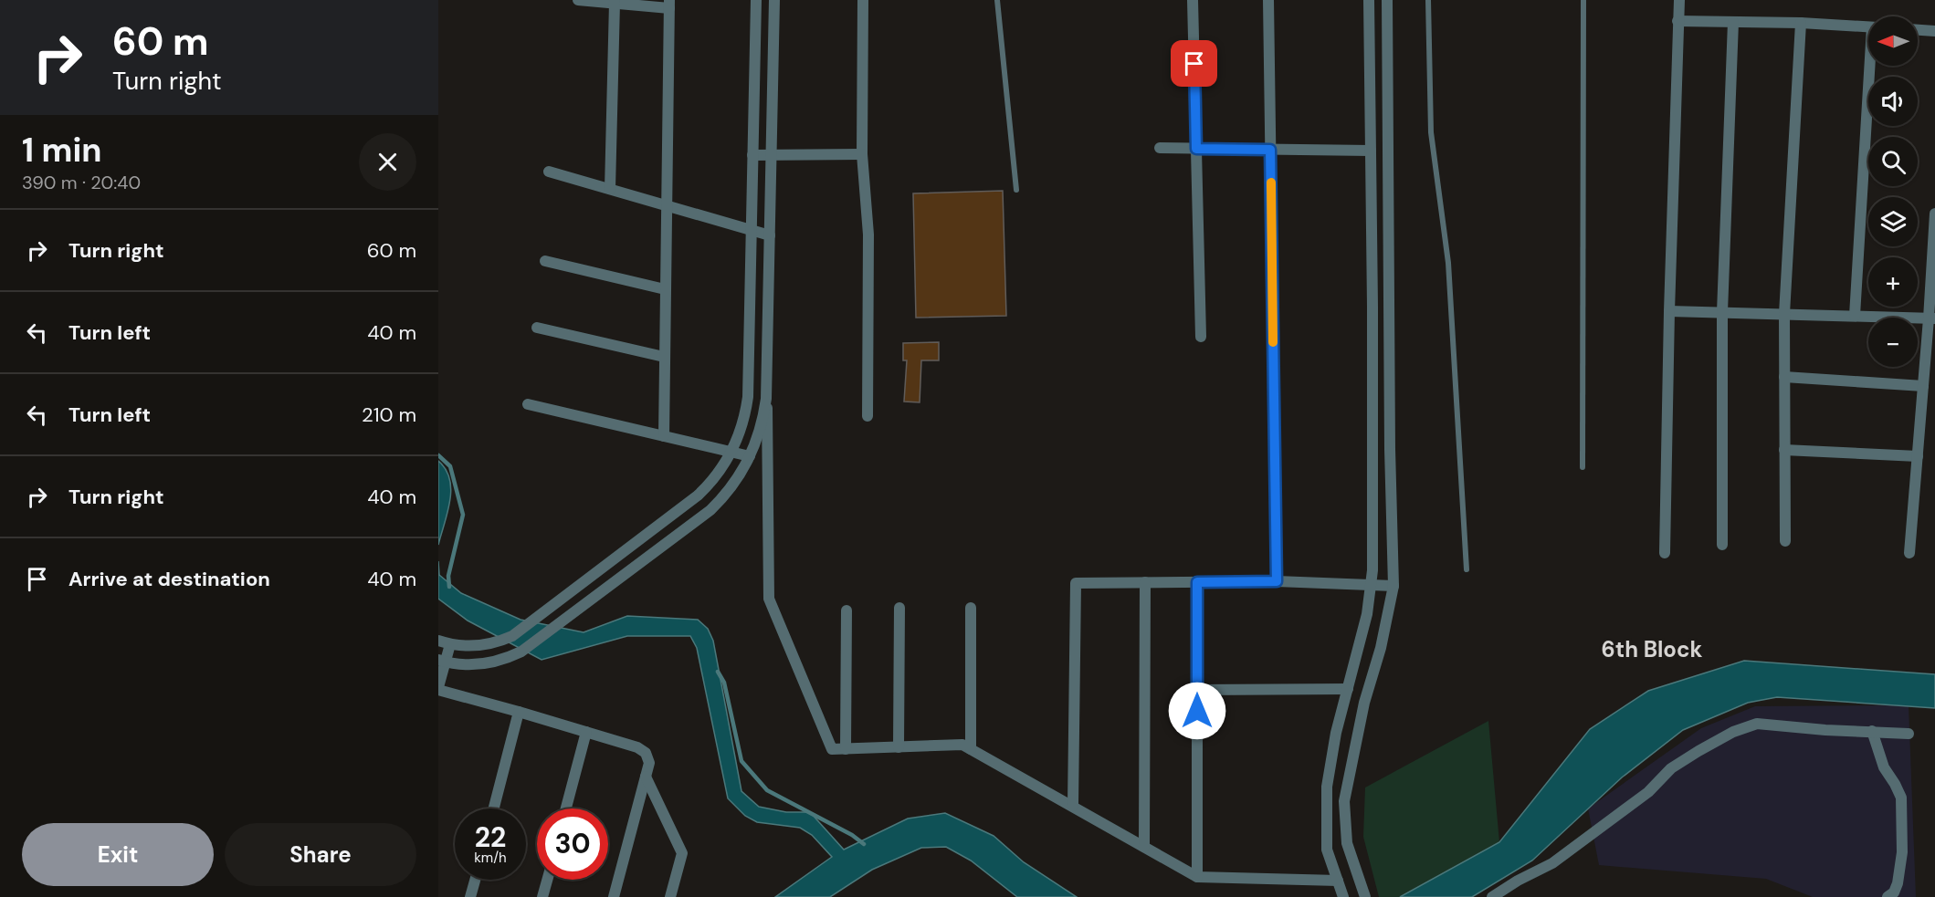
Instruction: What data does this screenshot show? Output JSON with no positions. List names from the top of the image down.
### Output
{
  "districts": ["6th Block"],
  "north": "left",
  "page": {
    "turn": ["60 m", "Turn right"],
    "map_buttons": ["+", "−"],
    "heading": ["1 min", "390 m · 20:40"],
    "list": [
      {
        "name": "Turn right",
        "value": "60 m"
      },
      {
        "name": "Turn left",
        "value": "40 m"
      },
      {
        "name": "Turn left",
        "value": "210 m"
      },
      {
        "name": "Turn right",
        "value": "40 m"
      },
      {
        "name": "Arrive at destination",
        "value": "40 m"
      }
    ],
    "speed": "22 km/h",
    "limit": "30",
    "buttons": ["Exit", "Share"]
  }
}
